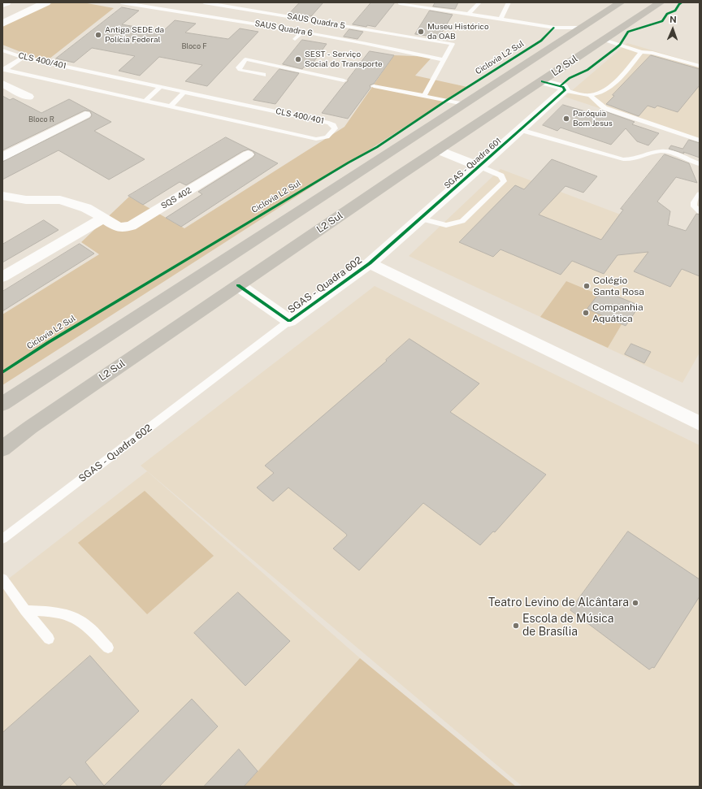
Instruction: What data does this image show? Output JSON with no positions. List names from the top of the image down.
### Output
{
  "streets": {
    "main road": ["L2 Sul"],
    "street": ["SGAS - Quadra 601", "SQS 402", "SGAS - Quadra 602"],
    "lane": ["SAUS Quadra 5", "SAUS Quadra 6", "CLS 400/401"],
    "cycle path": ["Ciclovia L2 Sul"]
  },
  "crossings": [
    ["SAUS Quadra 5", "SAUS Quadra 6"],
    ["SGAS - Quadra 601", "SGAS - Quadra 602"]
  ],
  "places": [
    "Museu Histórico da OAB",
    "Antiga SEDE da Polícia Federal",
    "SEST - Serviço Social do Transporte",
    "Paróquia Bom Jesus",
    "Colégio Santa Rosa",
    "Companhia Aquática",
    "Teatro Levino de Alcântara",
    "Escola de Música de Brasília"
  ],
  "house_numbers": ["Bloco F", "Bloco R"],
  "north": "top"
}
